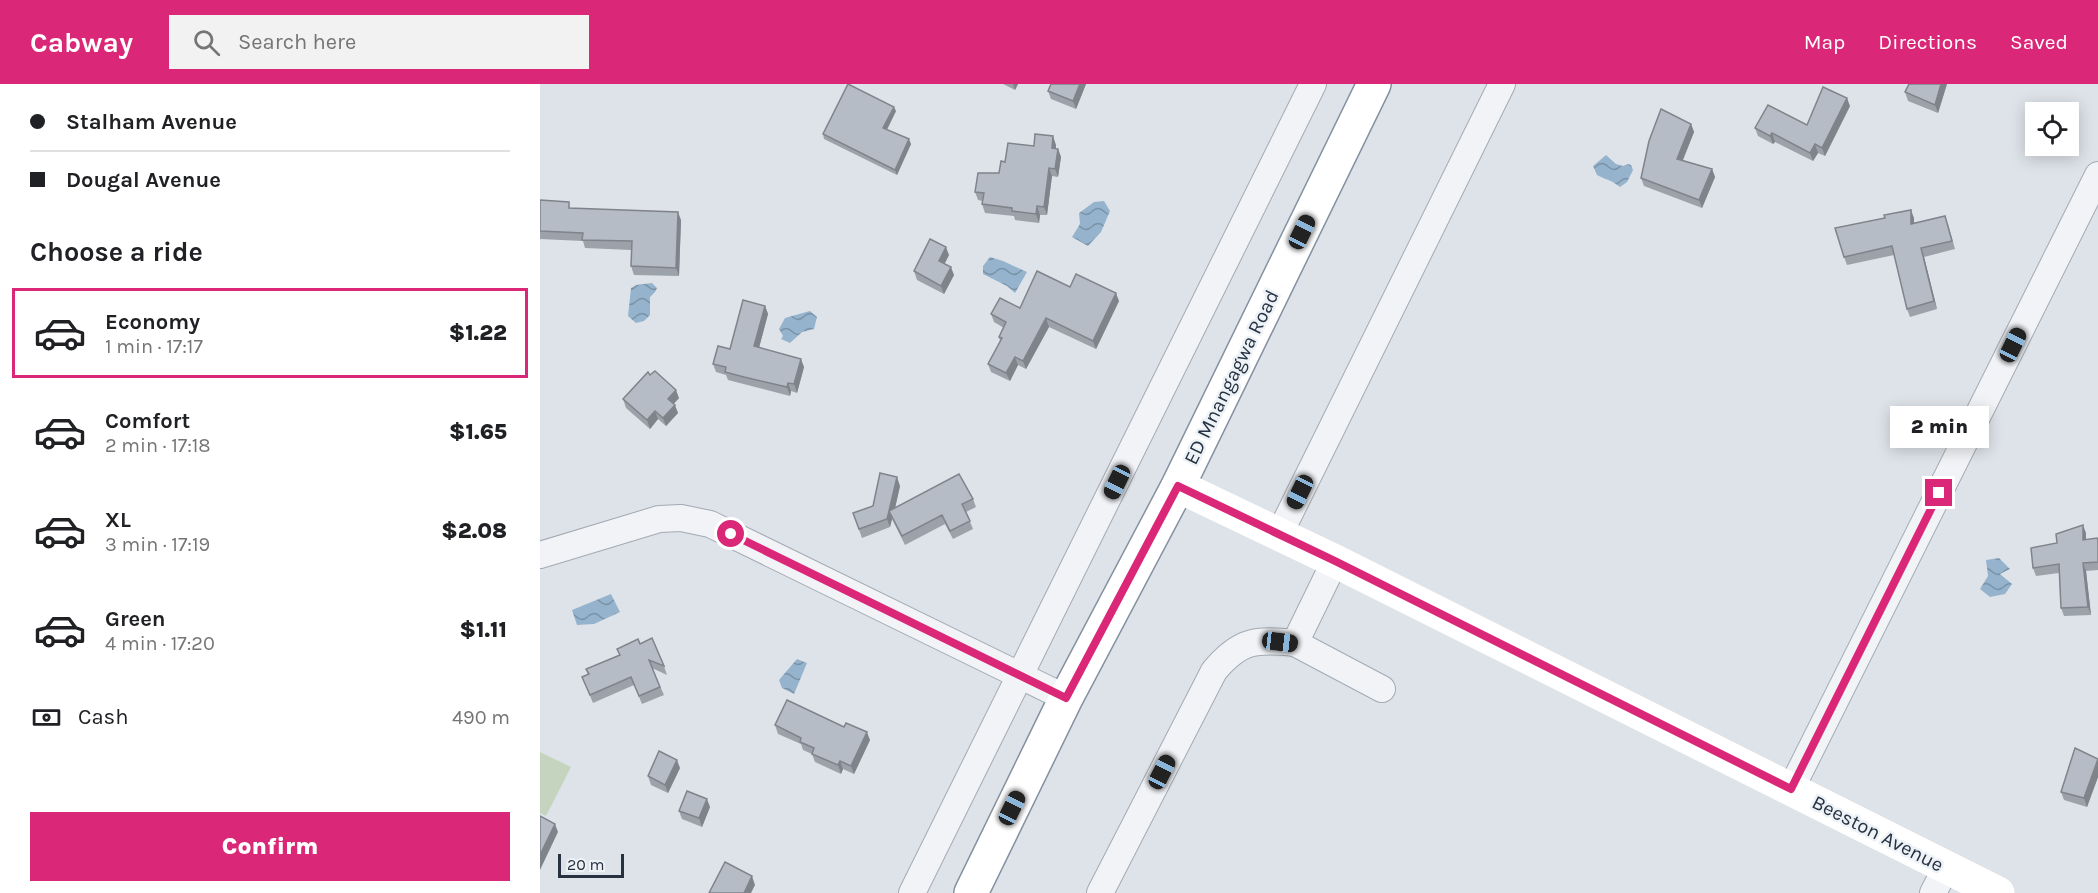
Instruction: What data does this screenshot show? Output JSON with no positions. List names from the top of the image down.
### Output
{
  "streets": {
    "main road": ["ED Mnangagwa Road", "Beeston Avenue"]
  },
  "crossings": [
    ["ED Mnangagwa Road", "Beeston Avenue"]
  ],
  "scale_bar": "20 m",
  "page": {
    "header": "Cabway",
    "search": "Search here",
    "nav": ["Map", "Directions", "Saved"],
    "banner": ["Stalham Avenue", "Dougal Avenue"],
    "heading": "Choose a ride",
    "list": [
      {
        "name": "Economy",
        "note": "1 min · 17:17",
        "value": "$1.22"
      },
      {
        "name": "Comfort",
        "note": "2 min · 17:18",
        "value": "$1.65"
      },
      {
        "name": "XL",
        "note": "3 min · 17:19",
        "value": "$2.08"
      },
      {
        "name": "Green",
        "note": "4 min · 17:20",
        "value": "$1.11"
      }
    ],
    "bubble": "2 min",
    "pay": ["Cash", "490 m"],
    "buttons": "Confirm",
    "scale": "20 m"
  }
}
